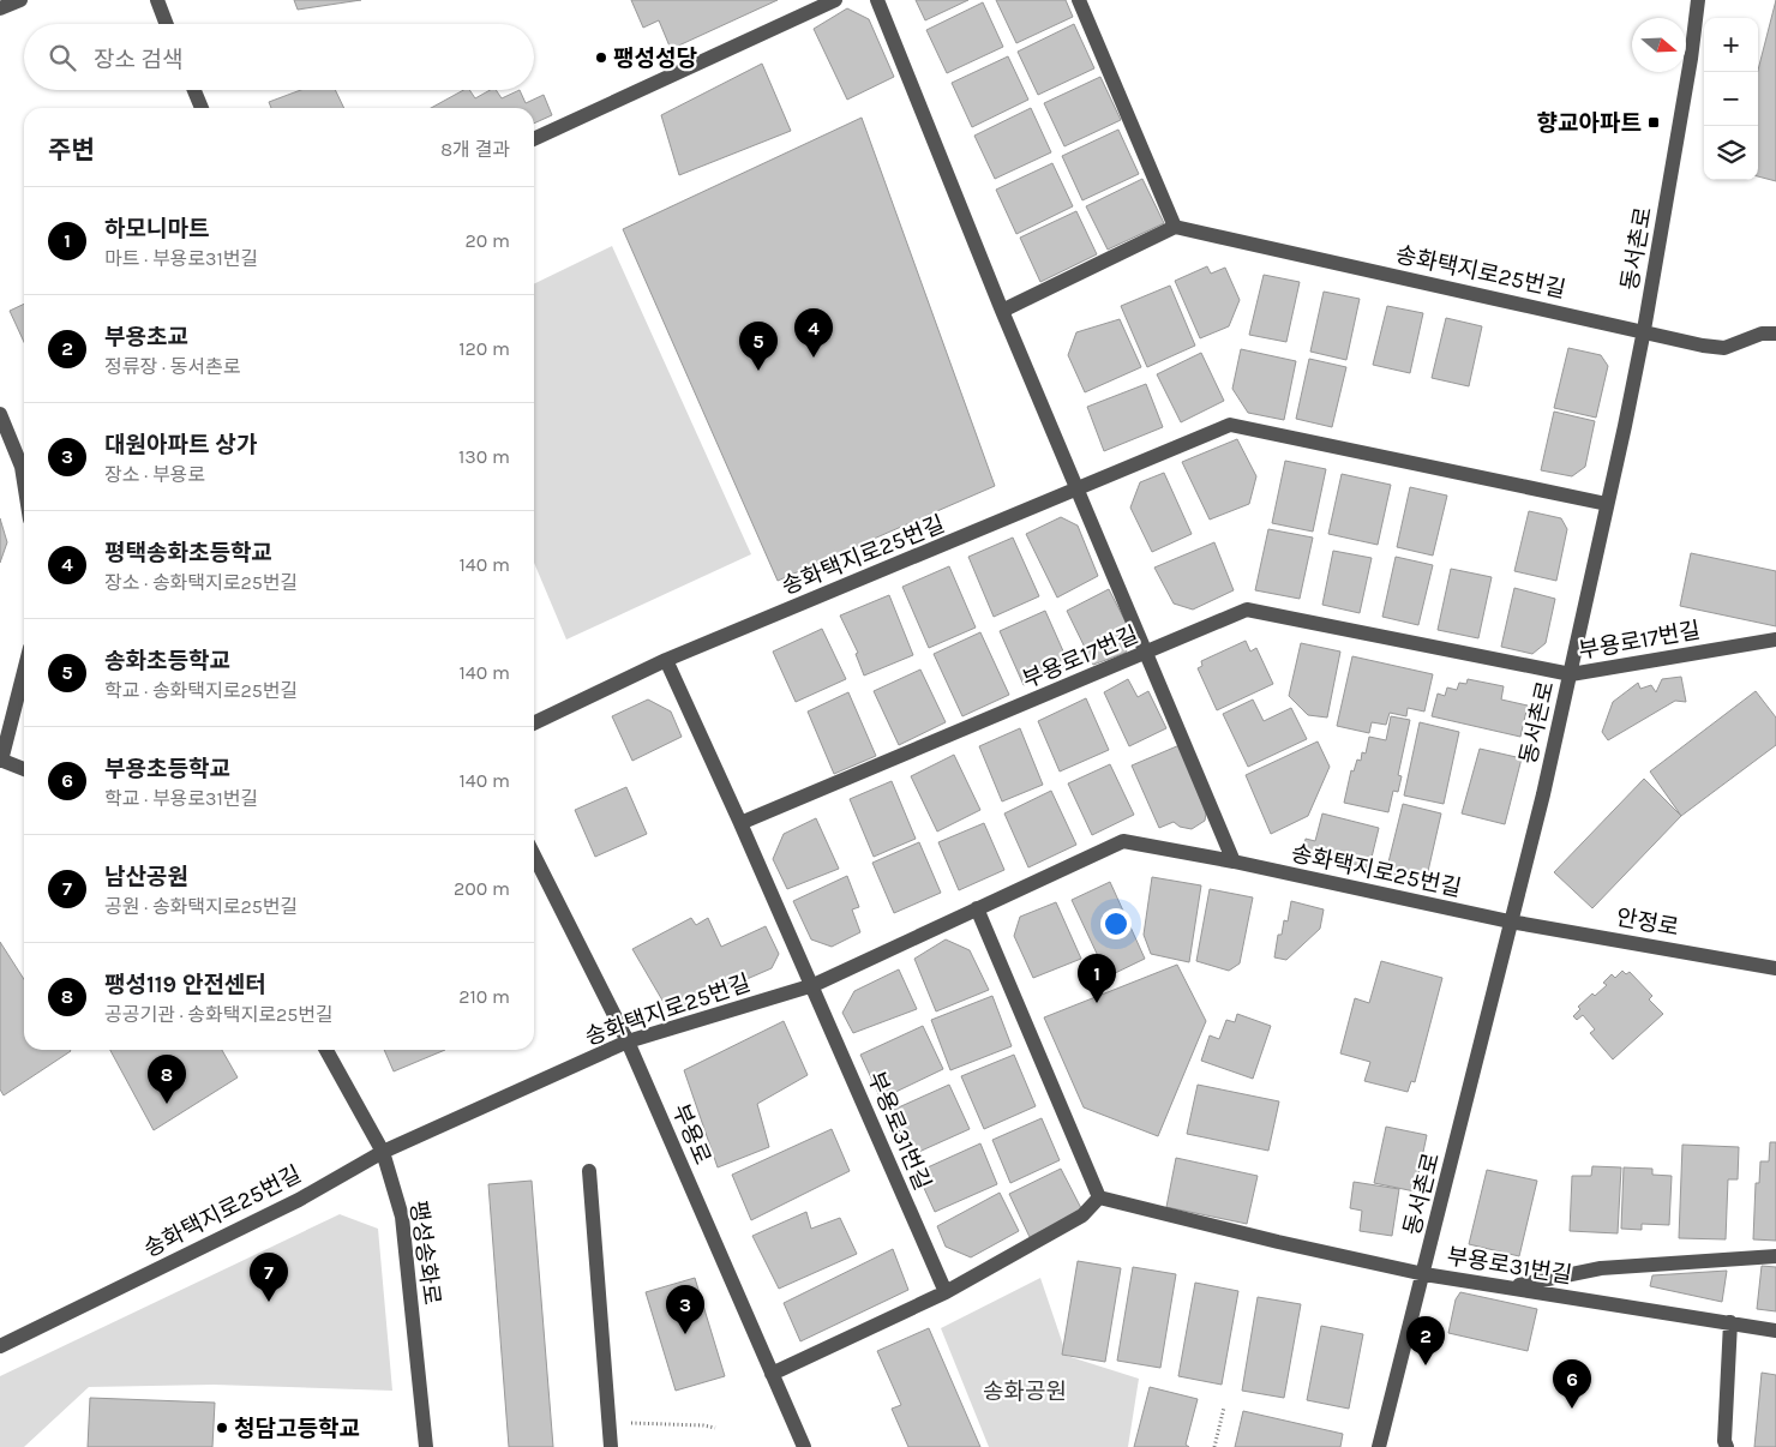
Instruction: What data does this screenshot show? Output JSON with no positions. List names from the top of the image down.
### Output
{
  "streets": {
    "street": [
      "동서촌로",
      "송화택지로25번길",
      "부용로17번길",
      "안정로",
      "부용로31번길",
      "부용로",
      "팽성송화로"
    ]
  },
  "crossings": [
    ["동서촌로", "송화택지로25번길"],
    ["동서촌로", "부용로17번길"],
    ["동서촌로", "안정로"],
    ["동서촌로", "부용로31번길"],
    ["송화택지로25번길", "안정로"],
    ["송화택지로25번길", "부용로31번길"],
    ["송화택지로25번길", "부용로"],
    ["송화택지로25번길", "팽성송화로"],
    ["부용로17번길", "부용로31번길"]
  ],
  "parks": ["송화공원"],
  "places": {
    "other": ["팽성성당", "청담고등학교"],
    "transit": ["향교아파트"]
  },
  "north": "right",
  "page": {
    "map_buttons": ["+", "−"],
    "search": "장소 검색",
    "heading": ["주변", "8개 결과"],
    "list": [
      {
        "mark": "1",
        "name": "하모니마트",
        "note": "마트 · 부용로31번길",
        "value": "20 m"
      },
      {
        "mark": "2",
        "name": "부용초교",
        "note": "정류장 · 동서촌로",
        "value": "120 m"
      },
      {
        "mark": "3",
        "name": "대원아파트 상가",
        "note": "장소 · 부용로",
        "value": "130 m"
      },
      {
        "mark": "4",
        "name": "평택송화초등학교",
        "note": "장소 · 송화택지로25번길",
        "value": "140 m"
      },
      {
        "mark": "5",
        "name": "송화초등학교",
        "note": "학교 · 송화택지로25번길",
        "value": "140 m"
      },
      {
        "mark": "6",
        "name": "부용초등학교",
        "note": "학교 · 부용로31번길",
        "value": "140 m"
      },
      {
        "mark": "7",
        "name": "남산공원",
        "note": "공원 · 송화택지로25번길",
        "value": "200 m"
      },
      {
        "mark": "8",
        "name": "팽성119 안전센터",
        "note": "공공기관 · 송화택지로25번길",
        "value": "210 m"
      }
    ],
    "pins": [
      "4",
      "5",
      "1",
      "8",
      "7",
      "3",
      "2",
      "6"
    ]
  }
}
